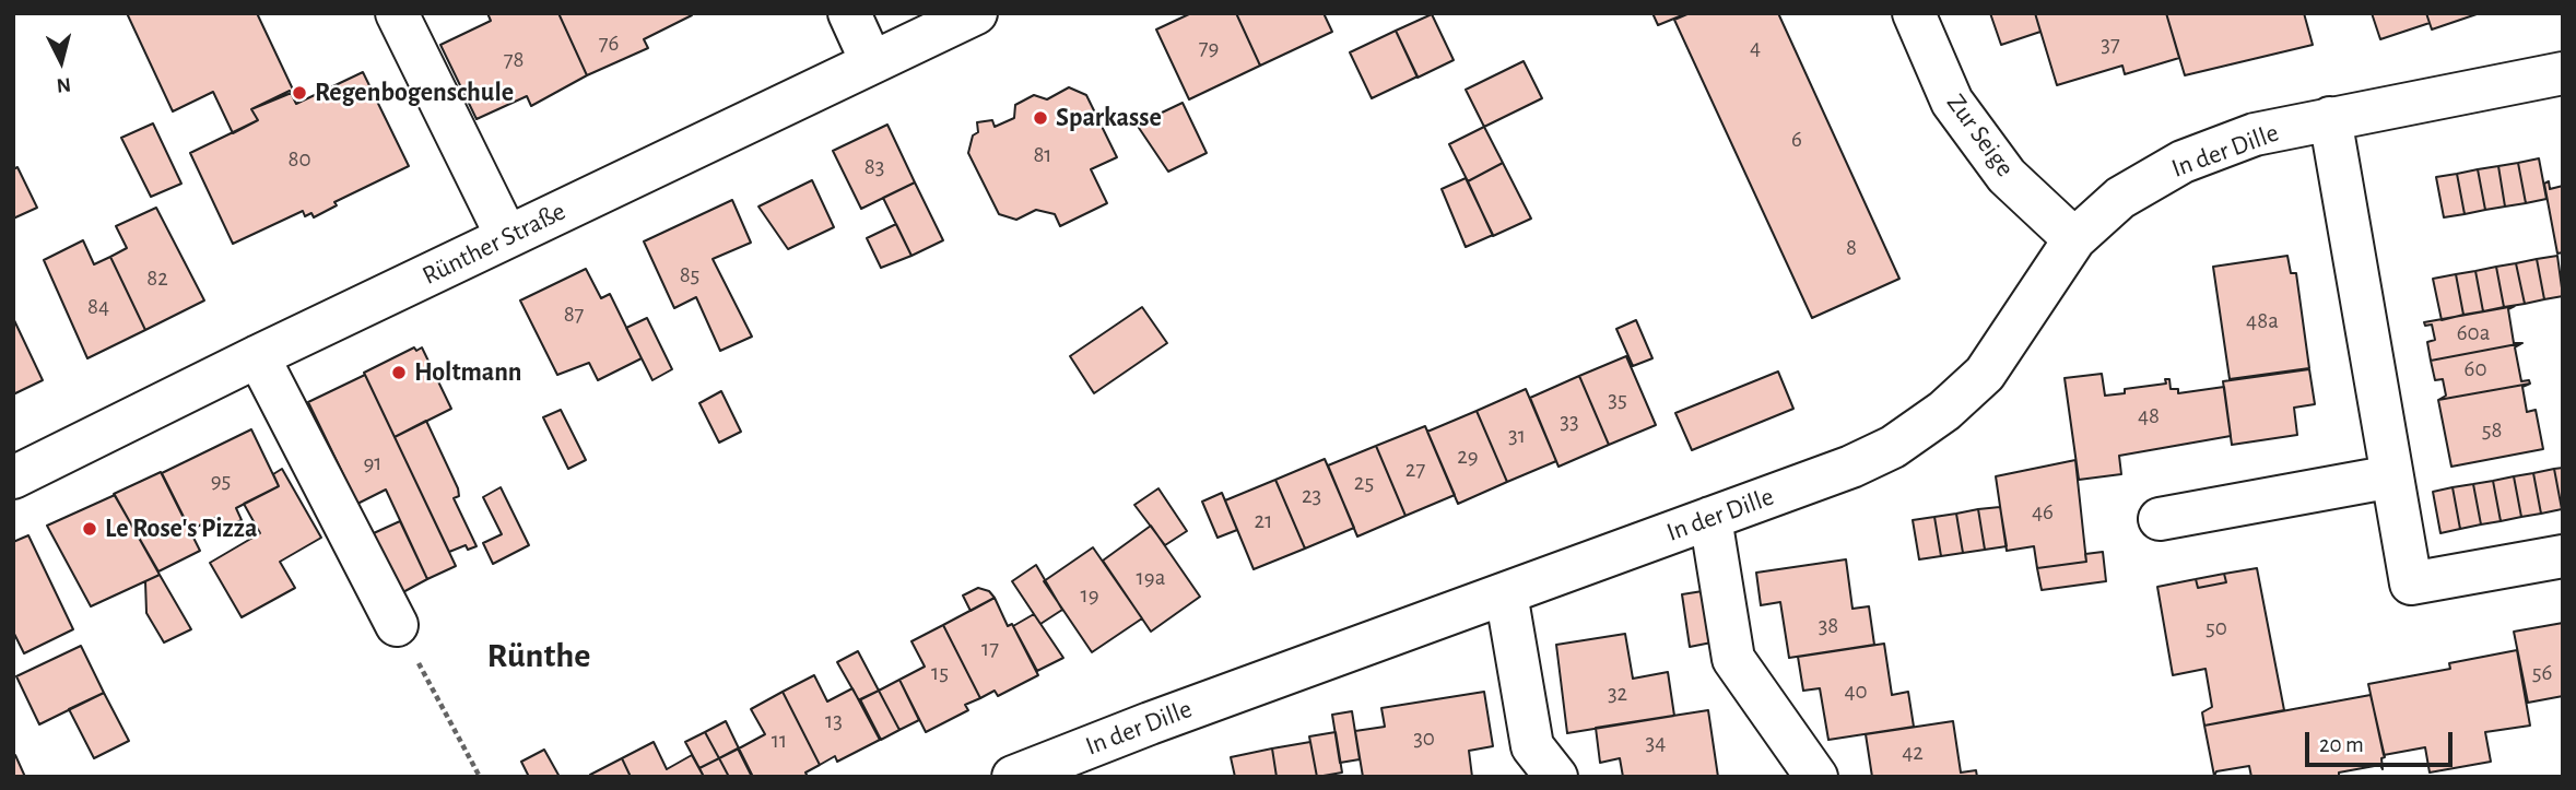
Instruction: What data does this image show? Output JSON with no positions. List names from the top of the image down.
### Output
{
  "streets": {
    "street": ["Zur Seige", "In der Dille", "Rünther Straße"]
  },
  "crossings": [
    ["Zur Seige", "In der Dille"]
  ],
  "districts": ["Rünthe"],
  "places": [
    "Regenbogenschule",
    "Sparkasse",
    "Holtmann",
    "Le Rose's Pizza"
  ],
  "house_numbers": [
    "76",
    "37",
    "79",
    "4",
    "78",
    "6",
    "81",
    "80",
    "83",
    "8",
    "85",
    "82",
    "84",
    "87",
    "48a",
    "60a",
    "60",
    "35",
    "48",
    "33",
    "58",
    "31",
    "29",
    "91",
    "27",
    "95",
    "25",
    "23",
    "46",
    "21",
    "19a",
    "19",
    "38",
    "50",
    "17",
    "15",
    "56",
    "40",
    "32",
    "13",
    "30",
    "11",
    "34",
    "42"
  ],
  "scale_bar": "20 m",
  "north": "bottom"
}
